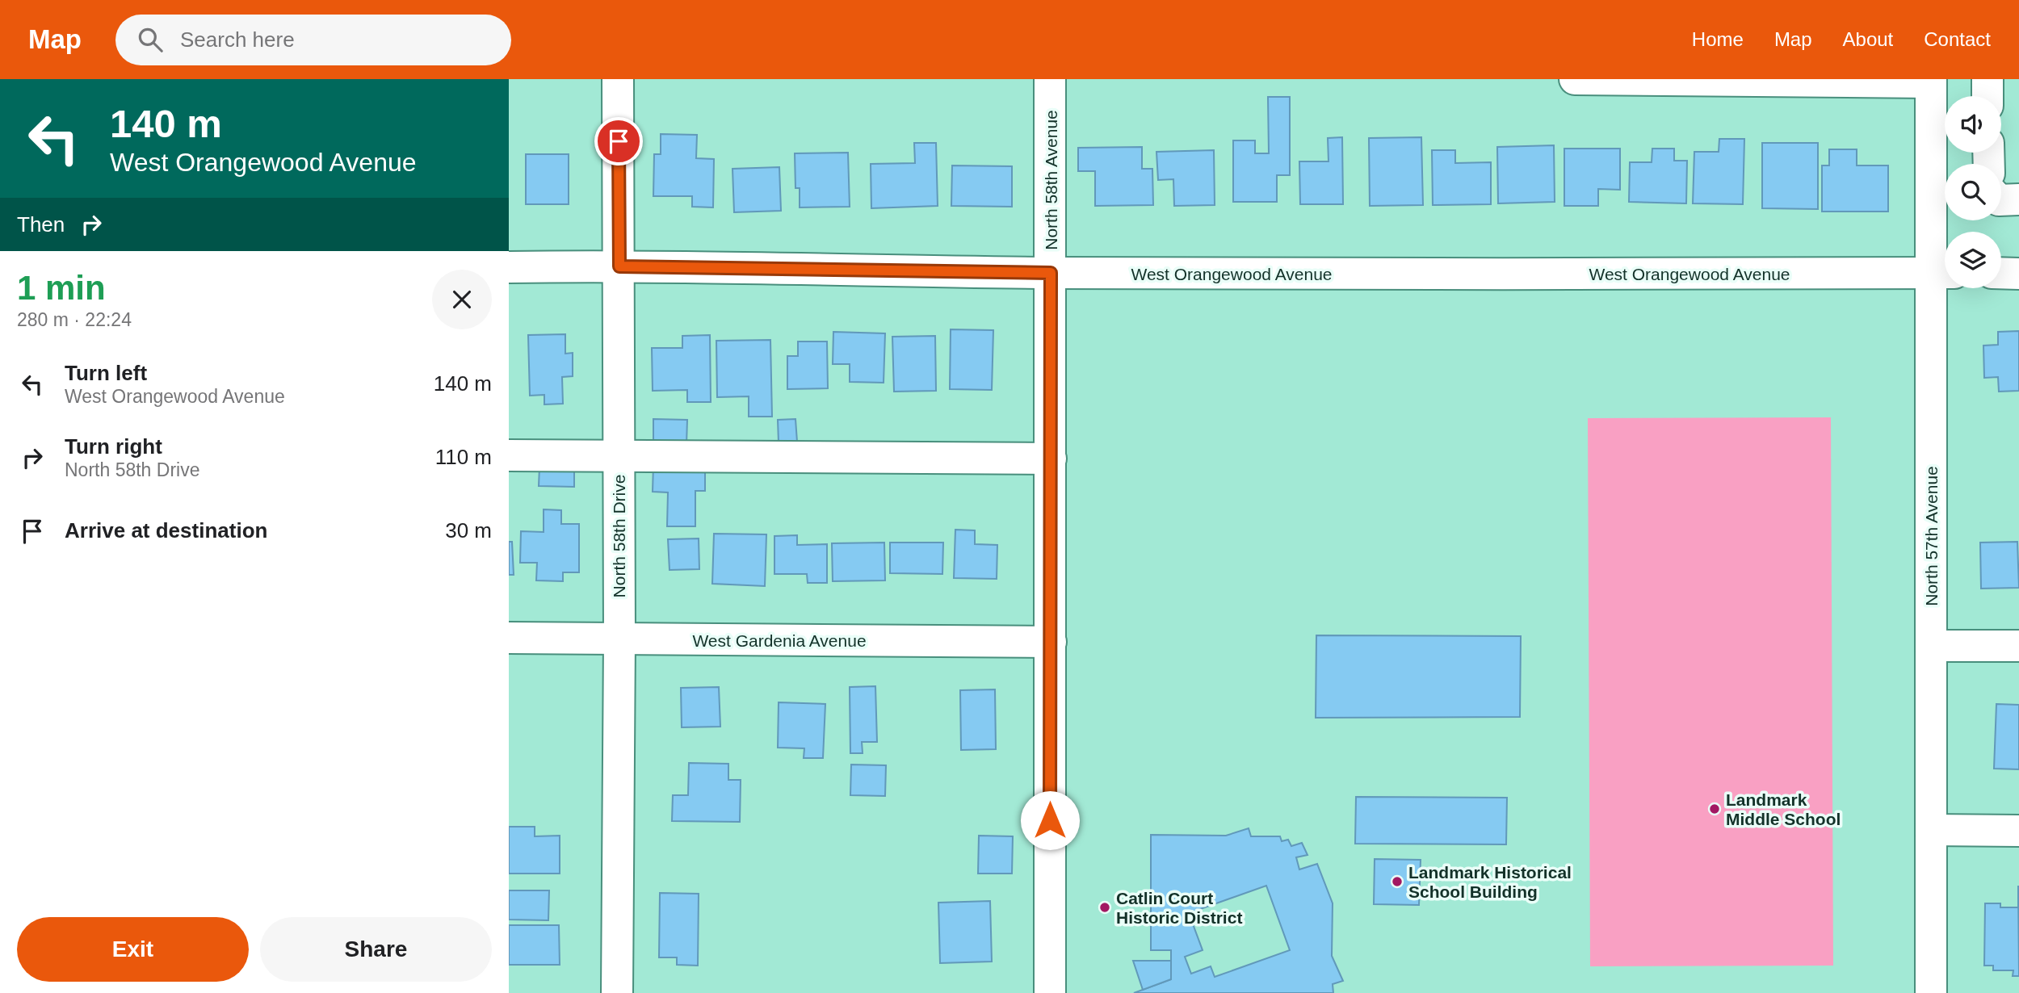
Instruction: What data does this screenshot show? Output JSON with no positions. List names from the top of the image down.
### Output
{
  "streets": {
    "street": [
      "North 58th Avenue",
      "West Orangewood Avenue",
      "North 58th Drive",
      "North 57th Avenue",
      "West Gardenia Avenue"
    ]
  },
  "crossings": [
    ["North 58th Avenue", "West Orangewood Avenue"],
    ["North 58th Avenue", "West Gardenia Avenue"],
    ["West Orangewood Avenue", "North 58th Drive"],
    ["West Orangewood Avenue", "North 57th Avenue"],
    ["North 58th Drive", "West Gardenia Avenue"]
  ],
  "places": ["Landmark Middle School", "Landmark Historical School Building", "Catlin Court Historic District"],
  "page": {
    "header": "Map",
    "search": "Search here",
    "nav": [
      "Home",
      "Map",
      "About",
      "Contact"
    ],
    "turn": ["140 m", "West Orangewood Avenue"],
    "then": "Then",
    "heading": ["1 min", "280 m · 22:24"],
    "list": [
      {
        "name": "Turn left",
        "note": "West Orangewood Avenue",
        "value": "140 m"
      },
      {
        "name": "Turn right",
        "note": "North 58th Drive",
        "value": "110 m"
      },
      {
        "name": "Arrive at destination",
        "value": "30 m"
      }
    ],
    "buttons": ["Exit", "Share"]
  }
}
